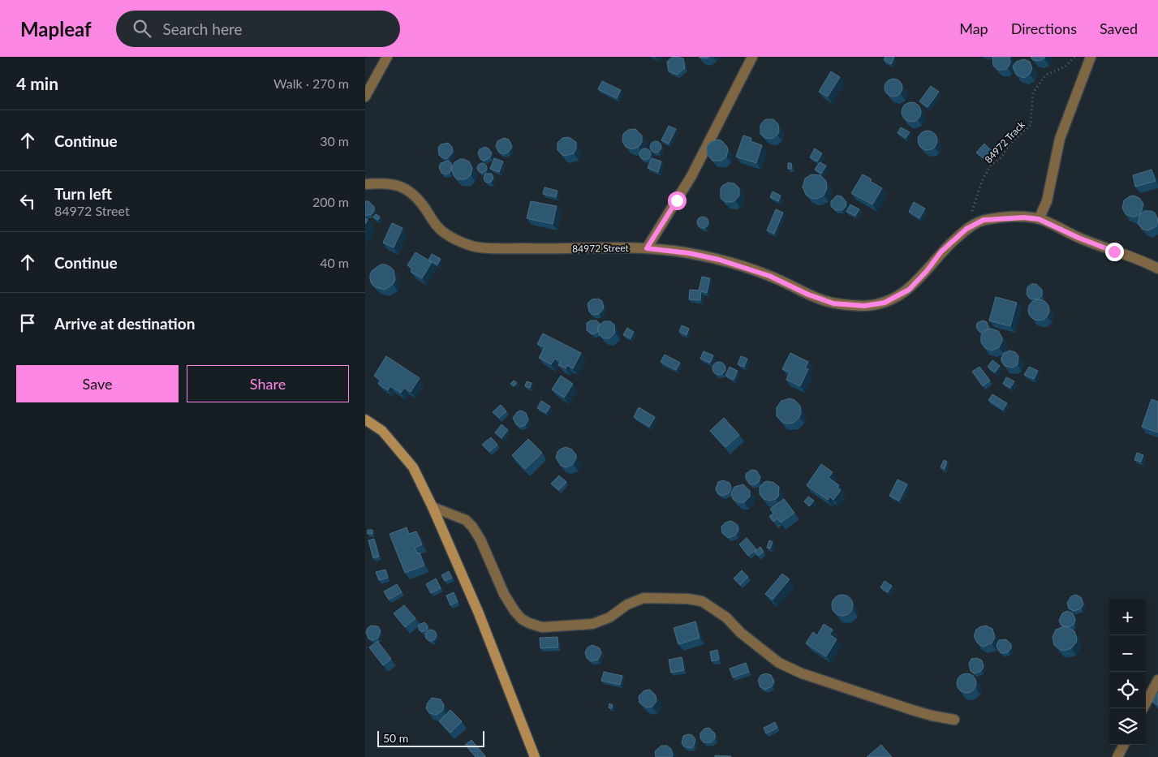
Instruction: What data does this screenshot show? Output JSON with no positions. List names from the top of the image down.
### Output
{
  "streets": {
    "street": ["84972 Street"],
    "path": ["84972 Track"]
  },
  "crossings": [
    ["84972 Track", "84972 Street"]
  ],
  "scale_bar": "50 m",
  "page": {
    "header": "Mapleaf",
    "search": "Search here",
    "nav": ["Map", "Directions", "Saved"],
    "heading": ["4 min", "Walk · 270 m"],
    "list": [
      ["Continue", "30 m"],
      ["Turn left", "84972 Street", "200 m"],
      ["Continue", "40 m"],
      "Arrive at destination"
    ],
    "buttons": ["Save", "Share"],
    "map_buttons": ["+", "−"],
    "scale": "50 m"
  }
}
